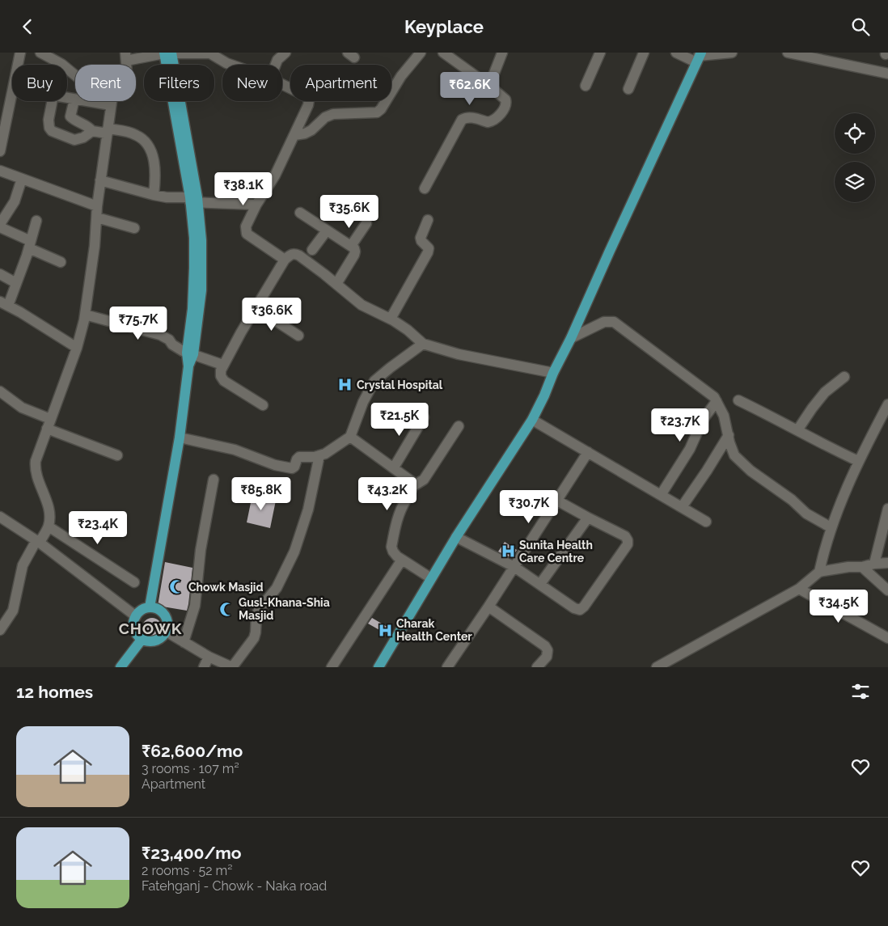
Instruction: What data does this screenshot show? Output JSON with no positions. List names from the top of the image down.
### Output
{
  "districts": ["CHOWK"],
  "places": {
    "hospital": ["Crystal Hospital", "Sunita Health Care Centre", "Charak Health Center"],
    "mosque": ["Chowk Masjid", "Gusl-Khana-Shia Masjid"]
  },
  "page": {
    "header": "Keyplace",
    "chip": [
      "Buy",
      "Rent",
      "Filters",
      "New",
      "Apartment"
    ],
    "price": [
      "₹62.6K",
      "₹38.1K",
      "₹35.6K",
      "₹36.6K",
      "₹75.7K",
      "₹21.5K",
      "₹23.7K",
      "₹85.8K",
      "₹43.2K",
      "₹30.7K",
      "₹23.4K",
      "₹34.5K"
    ],
    "heading": "12 homes",
    "list": [
      {
        "name": "₹62,600/mo",
        "note": "3 rooms · 107 m² · Apartment"
      },
      {
        "name": "₹23,400/mo",
        "note": "2 rooms · 52 m² · Fatehganj - Chowk - Naka road"
      }
    ]
  }
}
